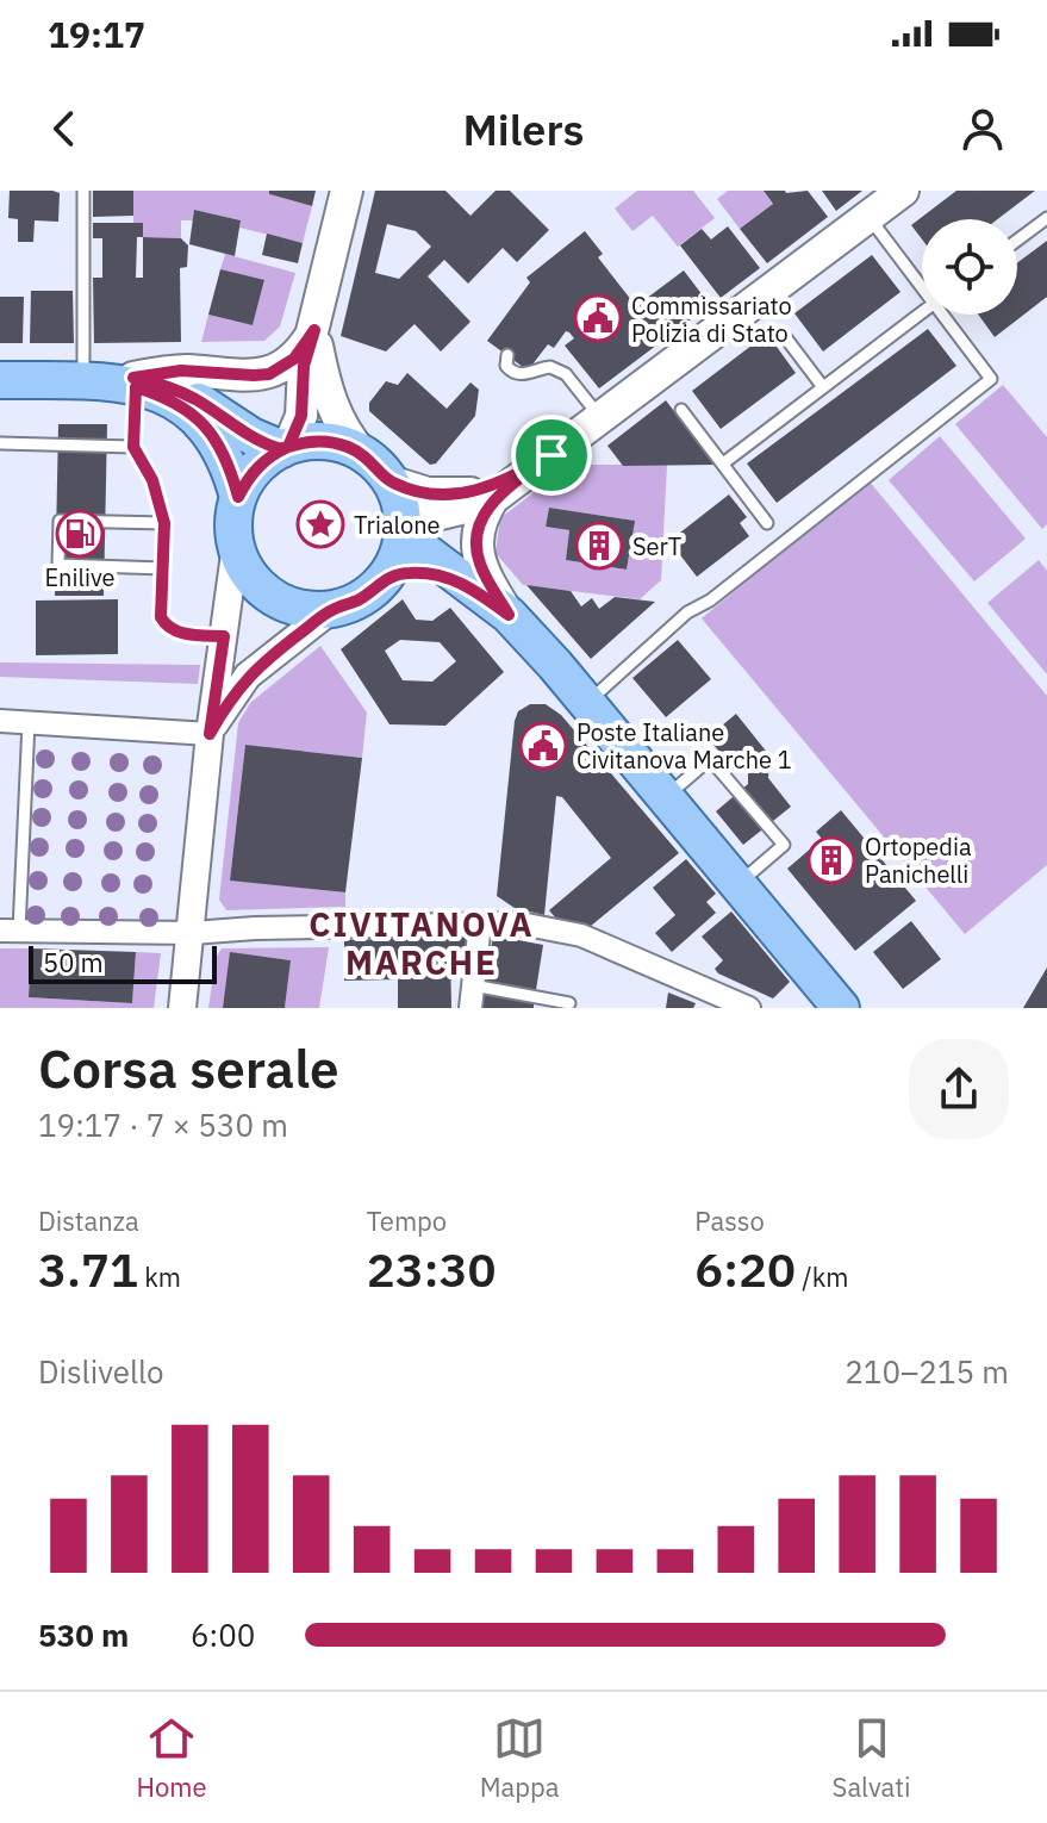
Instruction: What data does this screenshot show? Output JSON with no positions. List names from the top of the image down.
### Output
{
  "districts": ["CIVITANOVA MARCHE"],
  "places": {
    "public building": ["Commissariato Polizia di Stato", "Poste Italiane Civitanova Marche 1"],
    "place": ["Trialone"],
    "fuel station": ["Enilive"],
    "building": ["SerT", "Ortopedia Panichelli"]
  },
  "scale_bar": "50 m",
  "page": {
    "status": "19:17",
    "header": "Milers",
    "scale": "50 m",
    "heading": ["Corsa serale", "19:17 · 7 × 530 m"],
    "stats": [
      ["Distanza", "3.71 km"],
      ["Tempo", "23:30"],
      ["Passo", "6:20 /km"]
    ],
    "chart": ["Dislivello", "210–215 m"],
    "list": [
      {
        "name": "530 m",
        "note": "6:00"
      }
    ],
    "tabs": ["Home", "Mappa", "Salvati"]
  }
}
